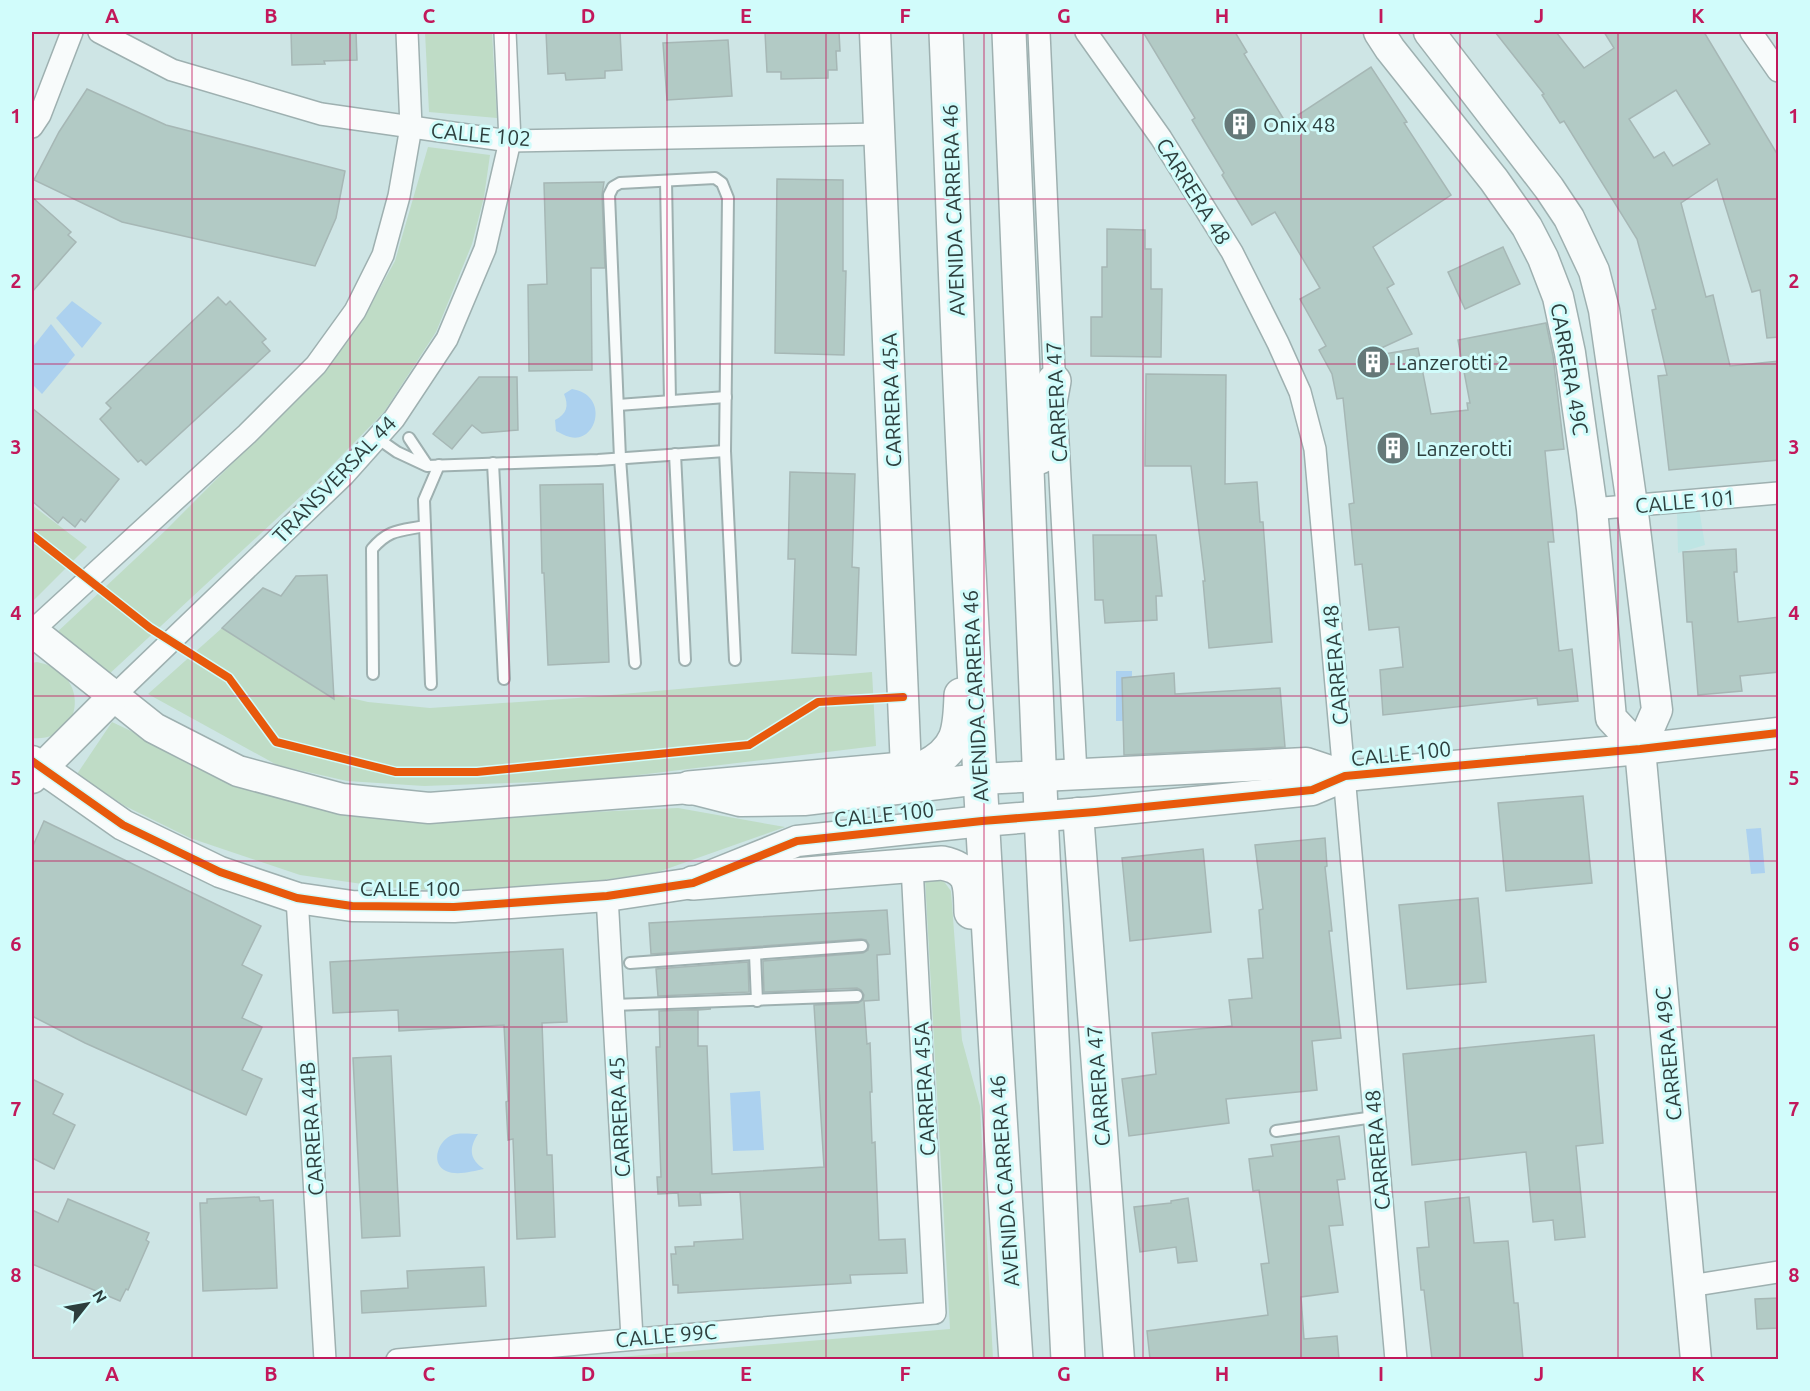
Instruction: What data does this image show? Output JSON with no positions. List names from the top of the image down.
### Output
{
  "streets": {
    "main road": ["AVENIDA CARRERA 46"],
    "street": [
      "CALLE 102",
      "CARRERA 48",
      "CARRERA 49C",
      "CARRERA 45A",
      "CARRERA 47",
      "TRANSVERSAL 44",
      "CALLE 101",
      "CALLE 100",
      "CARRERA 45",
      "CARRERA 44B",
      "CALLE 99C"
    ]
  },
  "crossings": [
    ["CALLE 102", "CARRERA 45A"],
    ["CALLE 102", "TRANSVERSAL 44"],
    ["CARRERA 48", "CALLE 100"],
    ["AVENIDA CARRERA 46", "CALLE 100"],
    ["CARRERA 49C", "CALLE 101"],
    ["CARRERA 49C", "CALLE 100"],
    ["CARRERA 45A", "CALLE 99C"],
    ["CARRERA 47", "CALLE 100"],
    ["TRANSVERSAL 44", "CALLE 100"],
    ["CALLE 100", "CARRERA 45"],
    ["CALLE 100", "CARRERA 44B"],
    ["CARRERA 45", "CALLE 99C"]
  ],
  "places": {
    "building": ["Onix 48", "Lanzerotti 2", "Lanzerotti"]
  },
  "north": "top right",
  "grid": {
    "columns": [
      "A",
      "B",
      "C",
      "D",
      "E",
      "F",
      "G",
      "H",
      "I",
      "J",
      "K"
    ],
    "rows": [
      "1",
      "2",
      "3",
      "4",
      "5",
      "6",
      "7",
      "8"
    ]
  }
}
